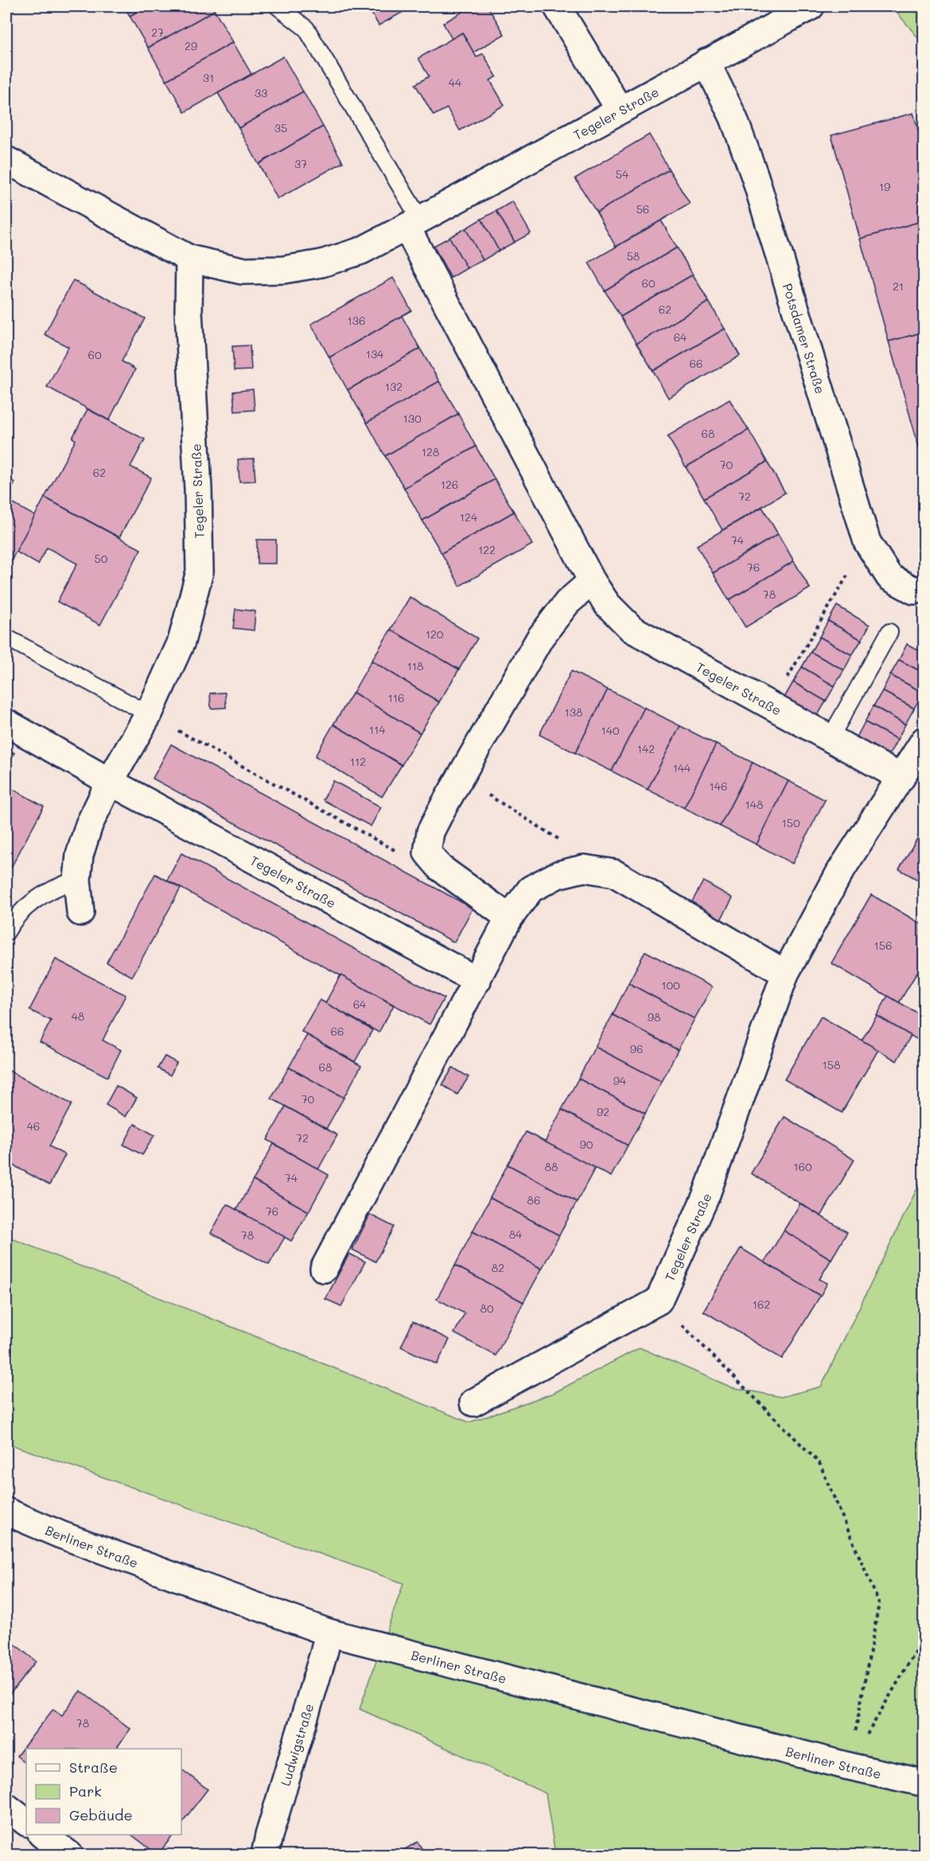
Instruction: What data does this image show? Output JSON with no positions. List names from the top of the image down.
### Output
{
  "streets": {
    "street": [
      "Tegeler Straße",
      "Potsdamer Straße",
      "Berliner Straße",
      "Ludwigstraße"
    ]
  },
  "crossings": [
    ["Tegeler Straße", "Potsdamer Straße"],
    ["Berliner Straße", "Ludwigstraße"]
  ],
  "house_numbers": [
    "27",
    "29",
    "31",
    "44",
    "33",
    "35",
    "37",
    "54",
    "19",
    "56",
    "58",
    "60",
    "21",
    "62",
    "136",
    "64",
    "134",
    "60",
    "66",
    "132",
    "130",
    "68",
    "128",
    "70",
    "62",
    "126",
    "72",
    "124",
    "74",
    "122",
    "50",
    "76",
    "78",
    "120",
    "118",
    "116",
    "138",
    "114",
    "140",
    "142",
    "112",
    "144",
    "146",
    "148",
    "150",
    "156",
    "100",
    "64",
    "48",
    "98",
    "66",
    "96",
    "158",
    "68",
    "94",
    "70",
    "92",
    "46",
    "72",
    "90",
    "88",
    "160",
    "74",
    "86",
    "76",
    "84",
    "78",
    "82",
    "162",
    "80",
    "78"
  ],
  "legend": ["Straße", "Park", "Gebäude"]
}
